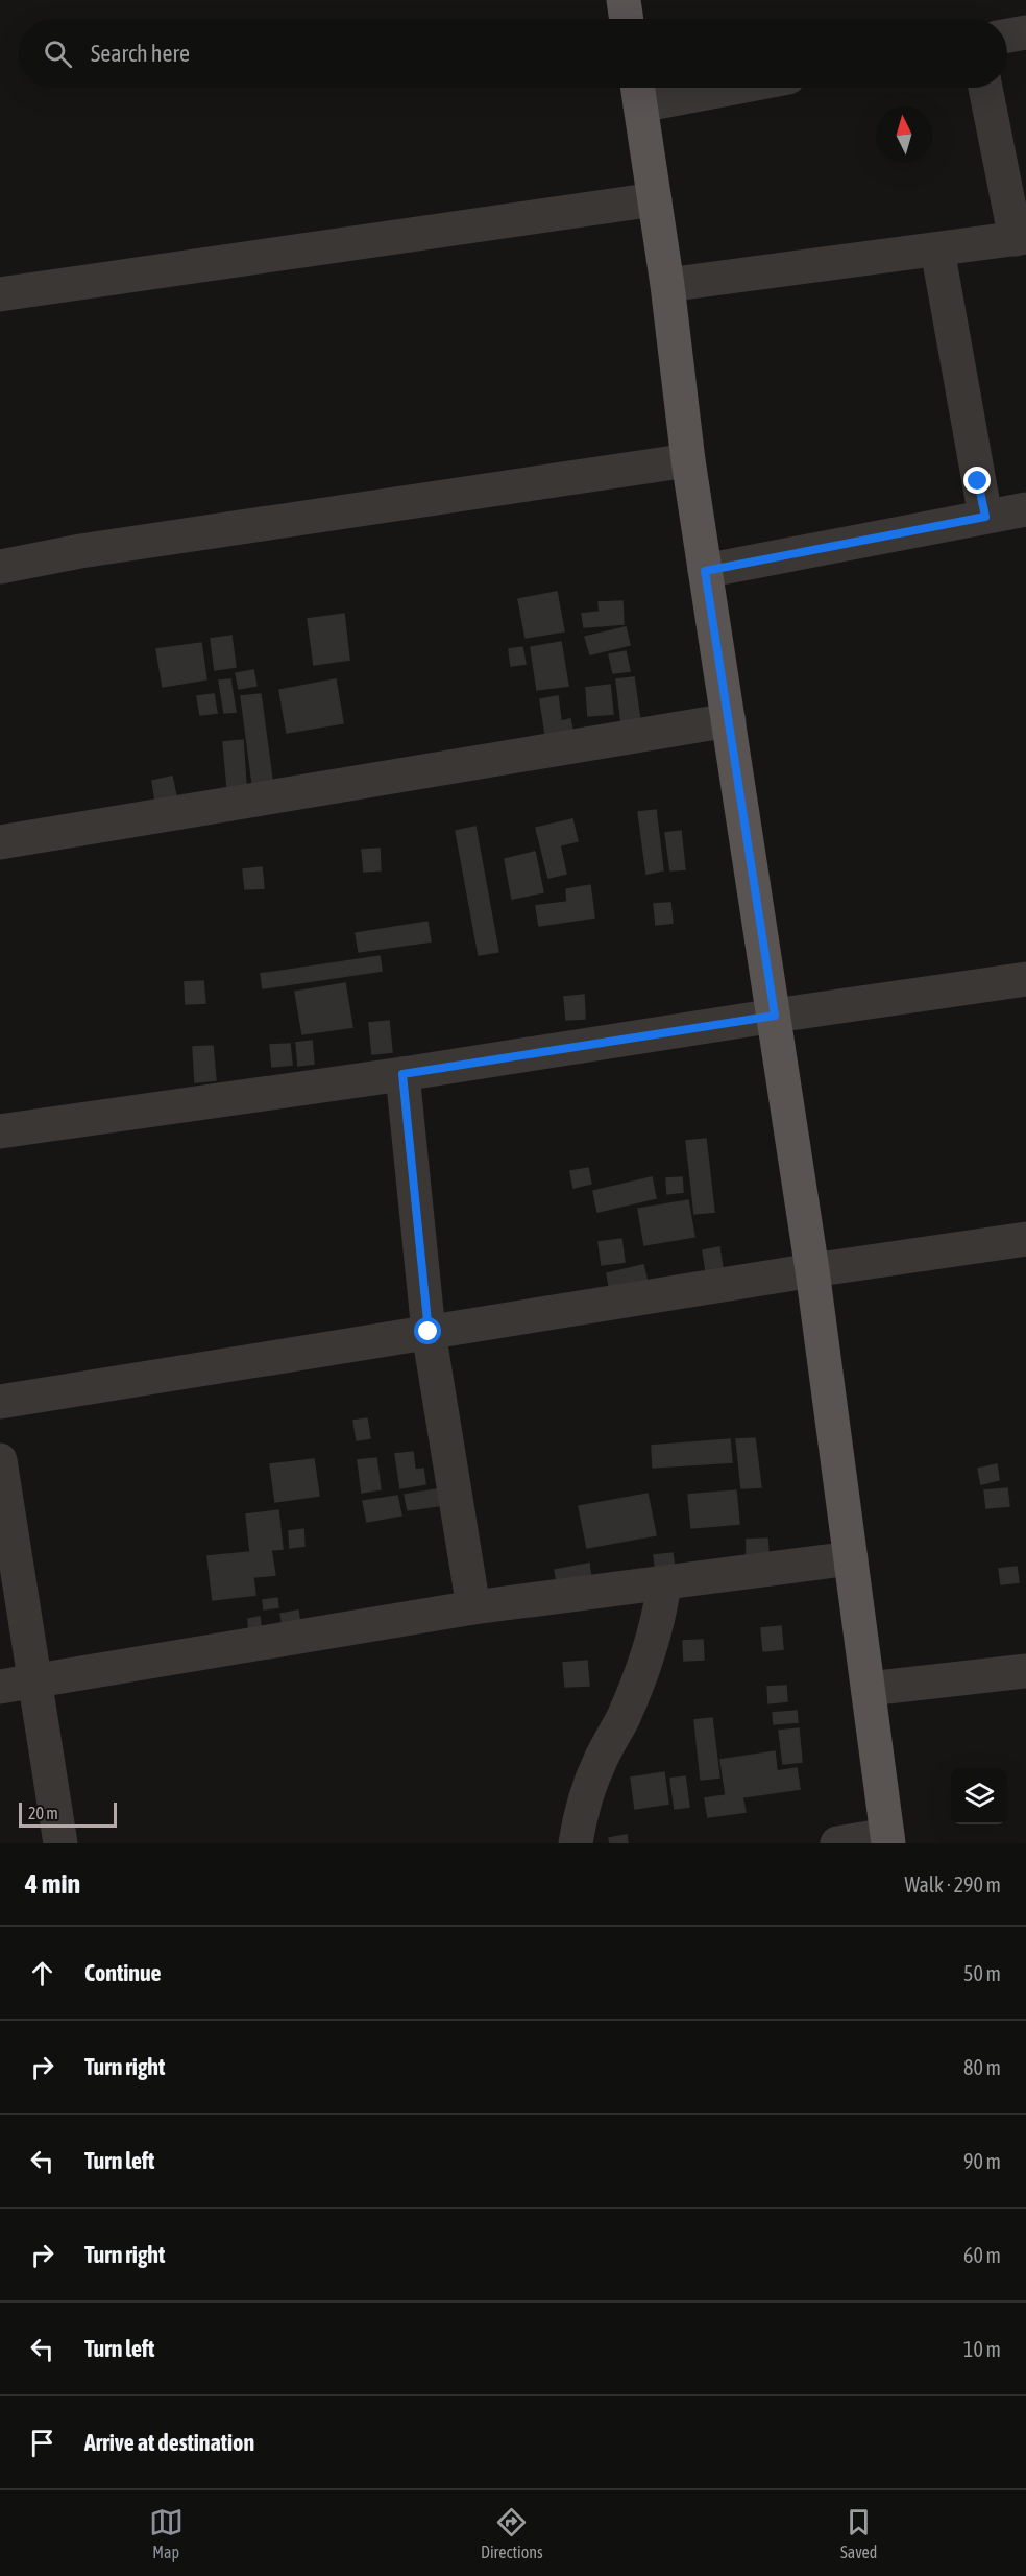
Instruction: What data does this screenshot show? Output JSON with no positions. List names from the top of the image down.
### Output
{
  "scale_bar": "20 m",
  "north": "top",
  "page": {
    "search": "Search here",
    "scale": "20 m",
    "heading": ["4 min", "Walk · 290 m"],
    "list": [
      ["Continue", "50 m"],
      ["Turn right", "80 m"],
      ["Turn left", "90 m"],
      ["Turn right", "60 m"],
      ["Turn left", "10 m"],
      "Arrive at destination"
    ],
    "nav": ["Map", "Directions", "Saved"]
  }
}
